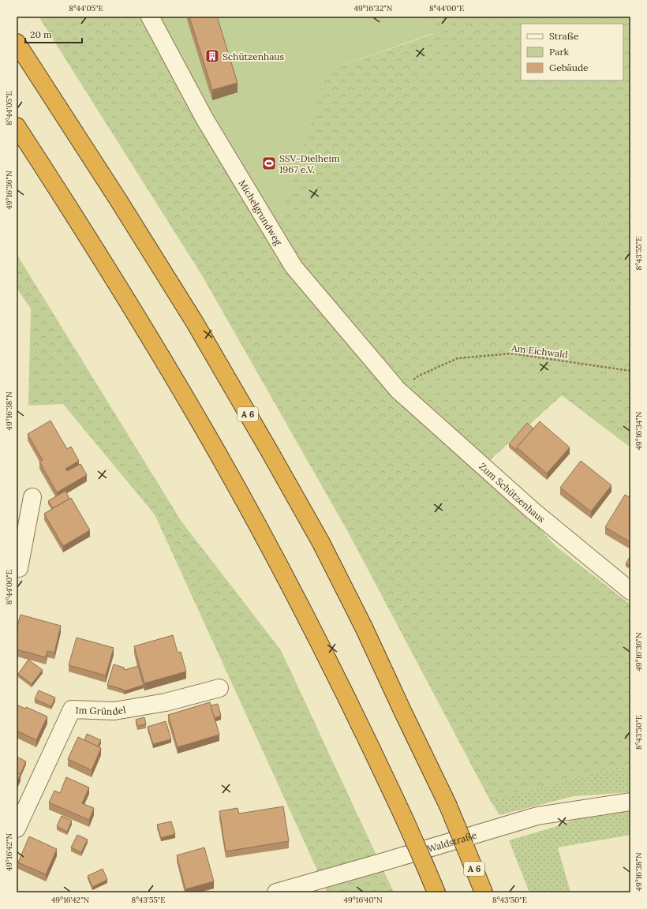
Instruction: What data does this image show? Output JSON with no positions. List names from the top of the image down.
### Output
{
  "streets": {
    "highway": ["A 6"],
    "street": [
      "Michelgrundweg",
      "Zum Schützenhaus",
      "Im Gründel",
      "Waldstraße"
    ],
    "path": ["Am Eichwald"]
  },
  "crossings": [
    ["Michelgrundweg", "Am Eichwald"],
    ["Michelgrundweg", "Zum Schützenhaus"],
    ["Am Eichwald", "Zum Schützenhaus"]
  ],
  "places": {
    "building": ["Schützenhaus"],
    "sports": ["SSV-Dielheim 1967 e.V."]
  },
  "legend": ["Straße", "Park", "Gebäude"],
  "scale_bar": "20 m",
  "coordinates": [
    "8°44'05\"E",
    "49°16'32\"N",
    "8°44'00\"E",
    "49°16'36\"N",
    "8°43'55\"E",
    "49°16'38\"N",
    "49°16'34\"N",
    "8°43'50\"E",
    "49°16'42\"N",
    "49°16'40\"N"
  ]
}
